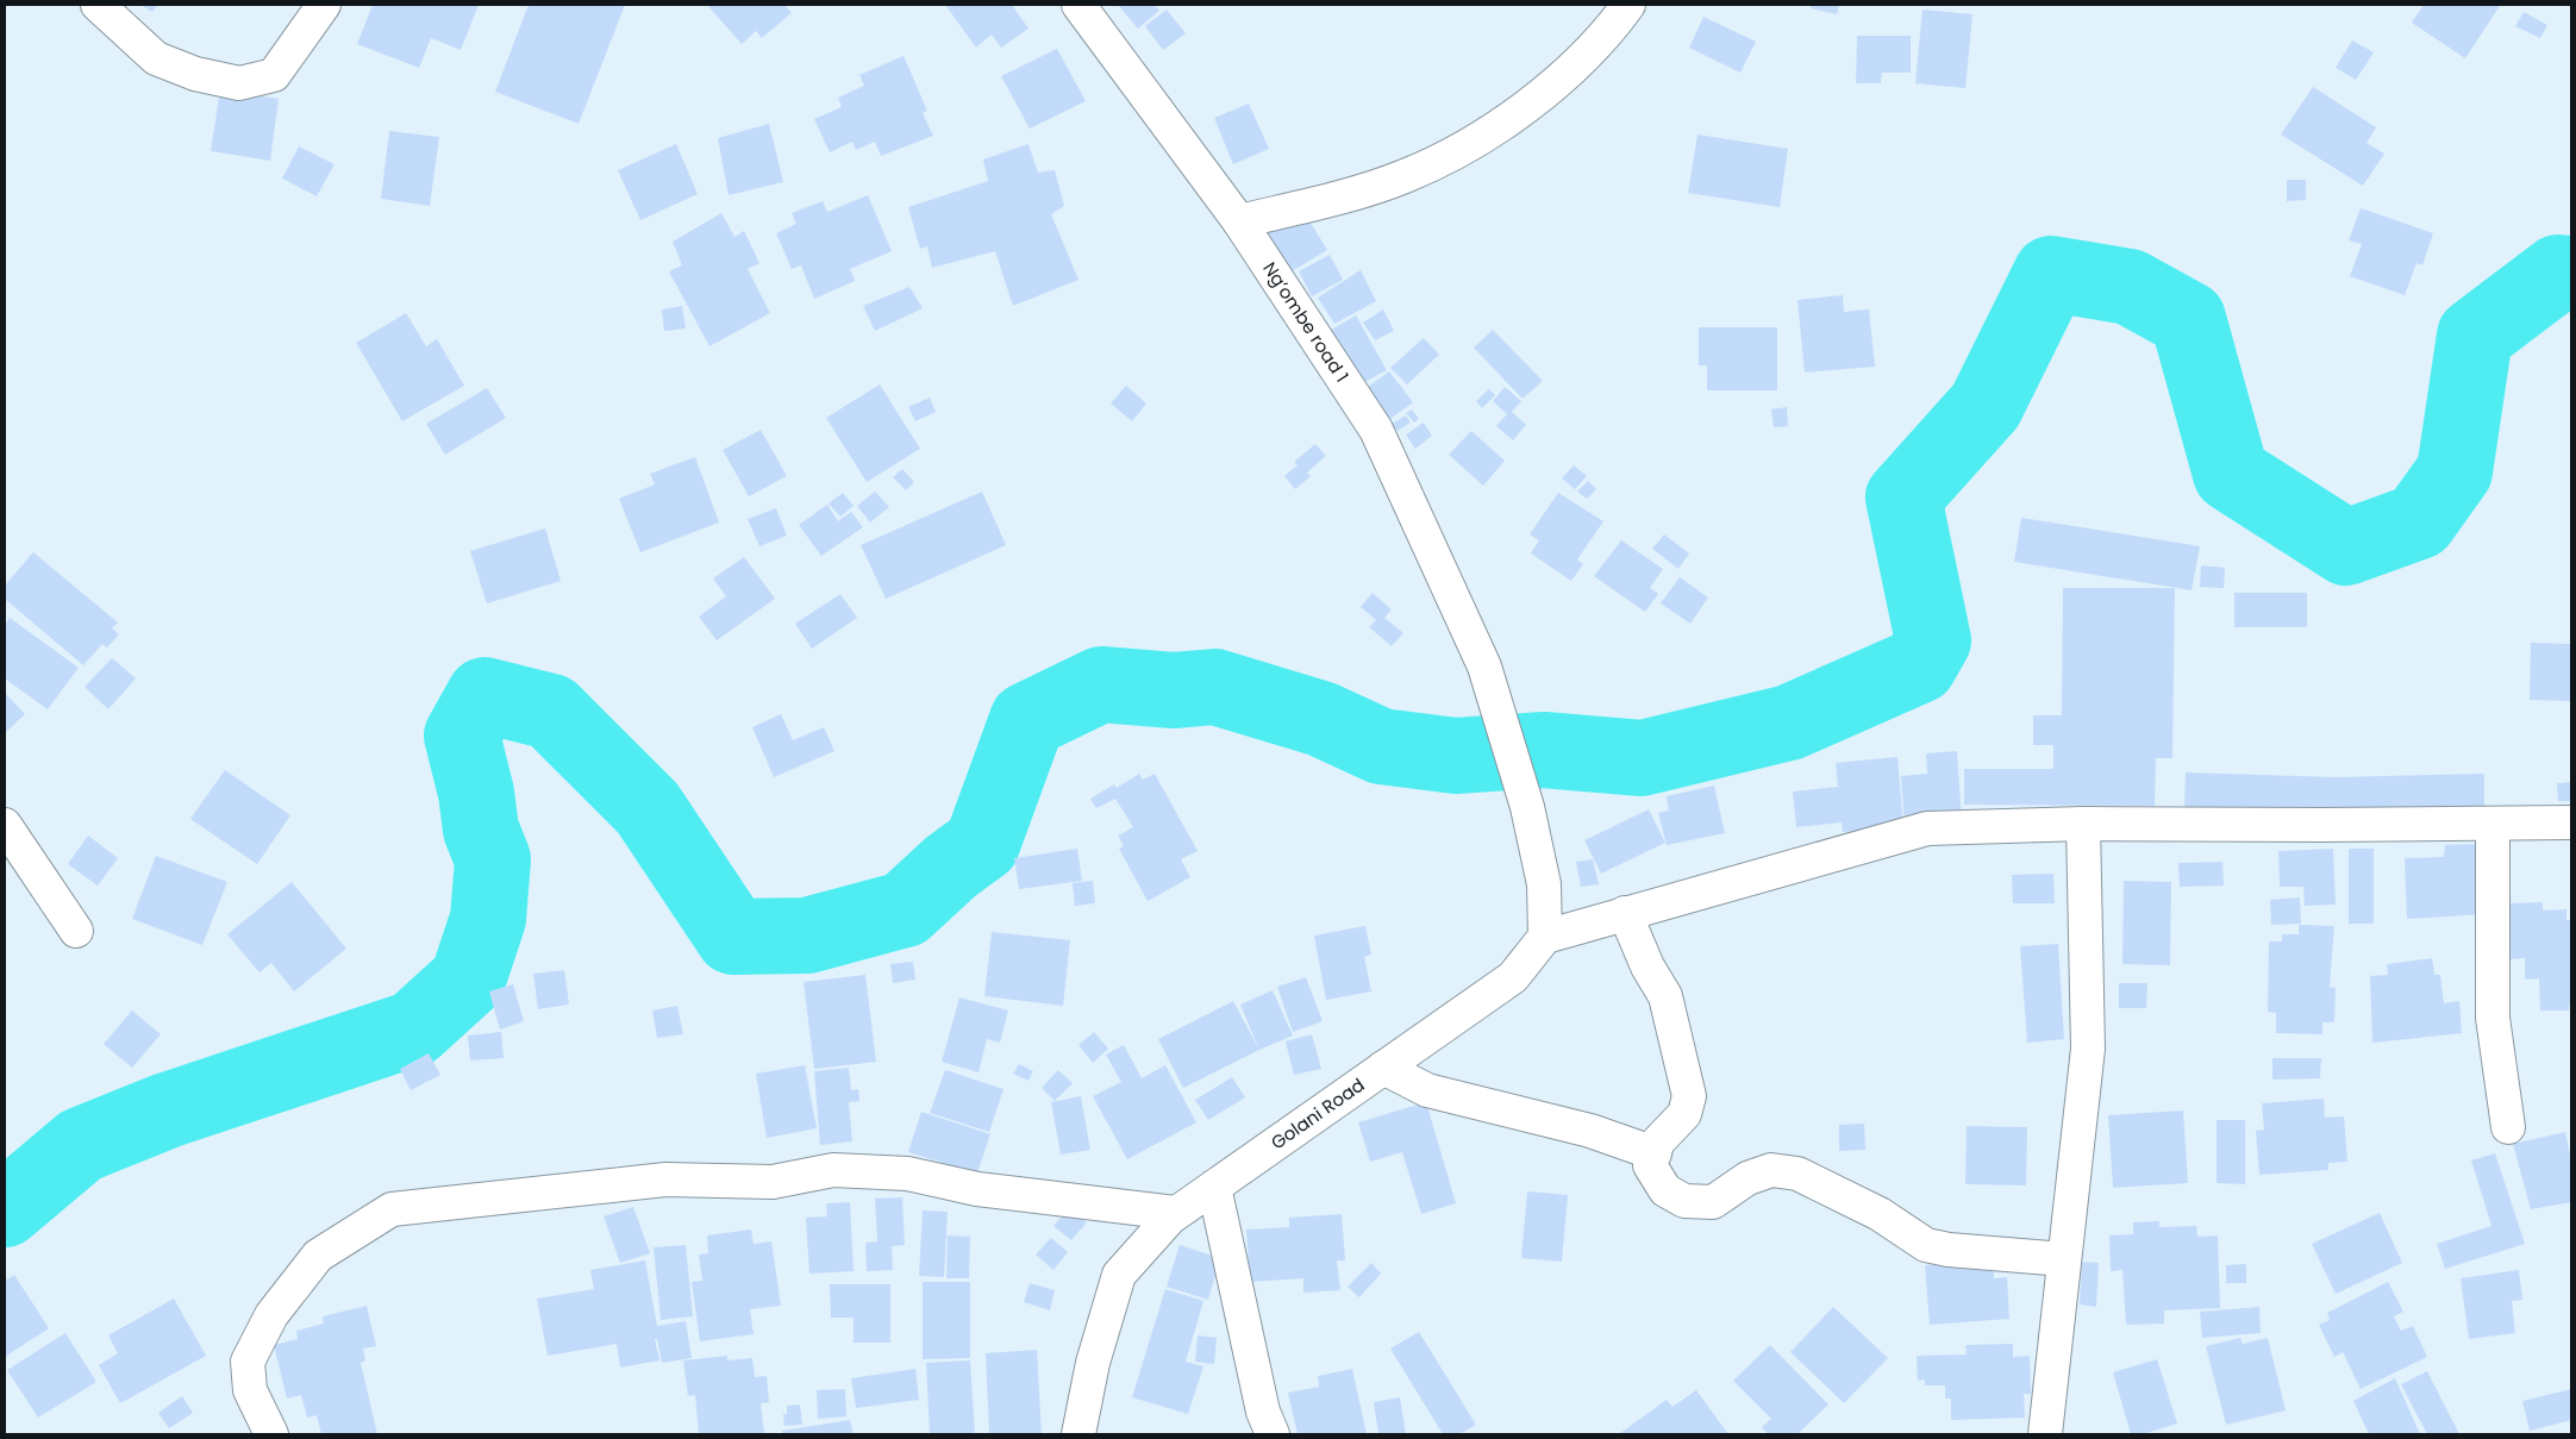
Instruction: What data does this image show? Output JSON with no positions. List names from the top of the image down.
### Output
{
  "streets": {
    "street": ["Ng’ombe road 1", "Golani Road"]
  },
  "crossings": [
    ["Ng’ombe road 1", "Golani Road"]
  ]
}
